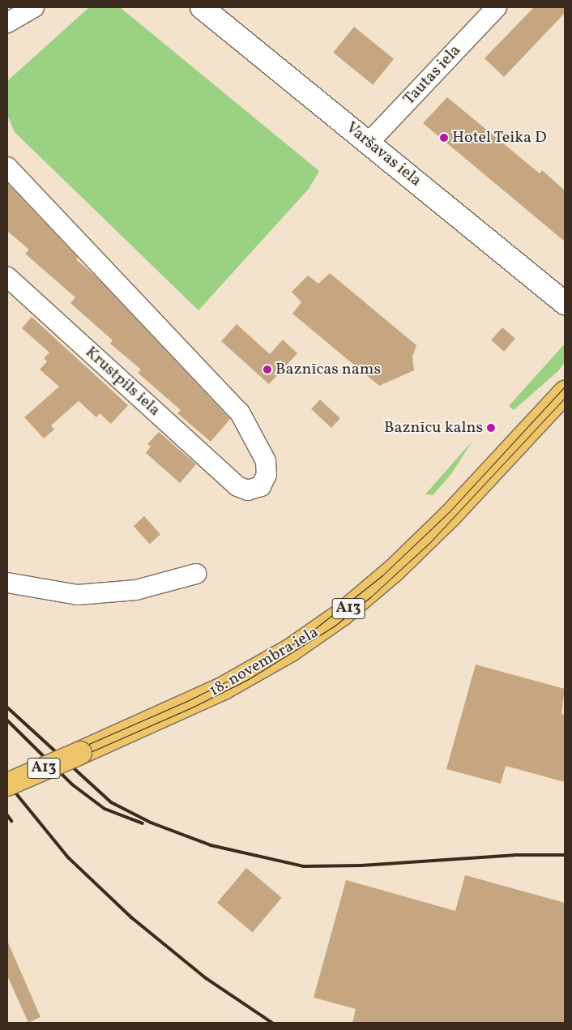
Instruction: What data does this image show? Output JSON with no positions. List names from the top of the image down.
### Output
{
  "streets": {
    "main road": ["A13", "18. novembra iela"],
    "street": ["Tautas iela", "Varšavas iela", "Krustpils iela"]
  },
  "crossings": [
    ["Tautas iela", "Varšavas iela"]
  ],
  "places": ["Hotel Teika D", "Baznīcas nams", "Baznīcu kalns"]
}
